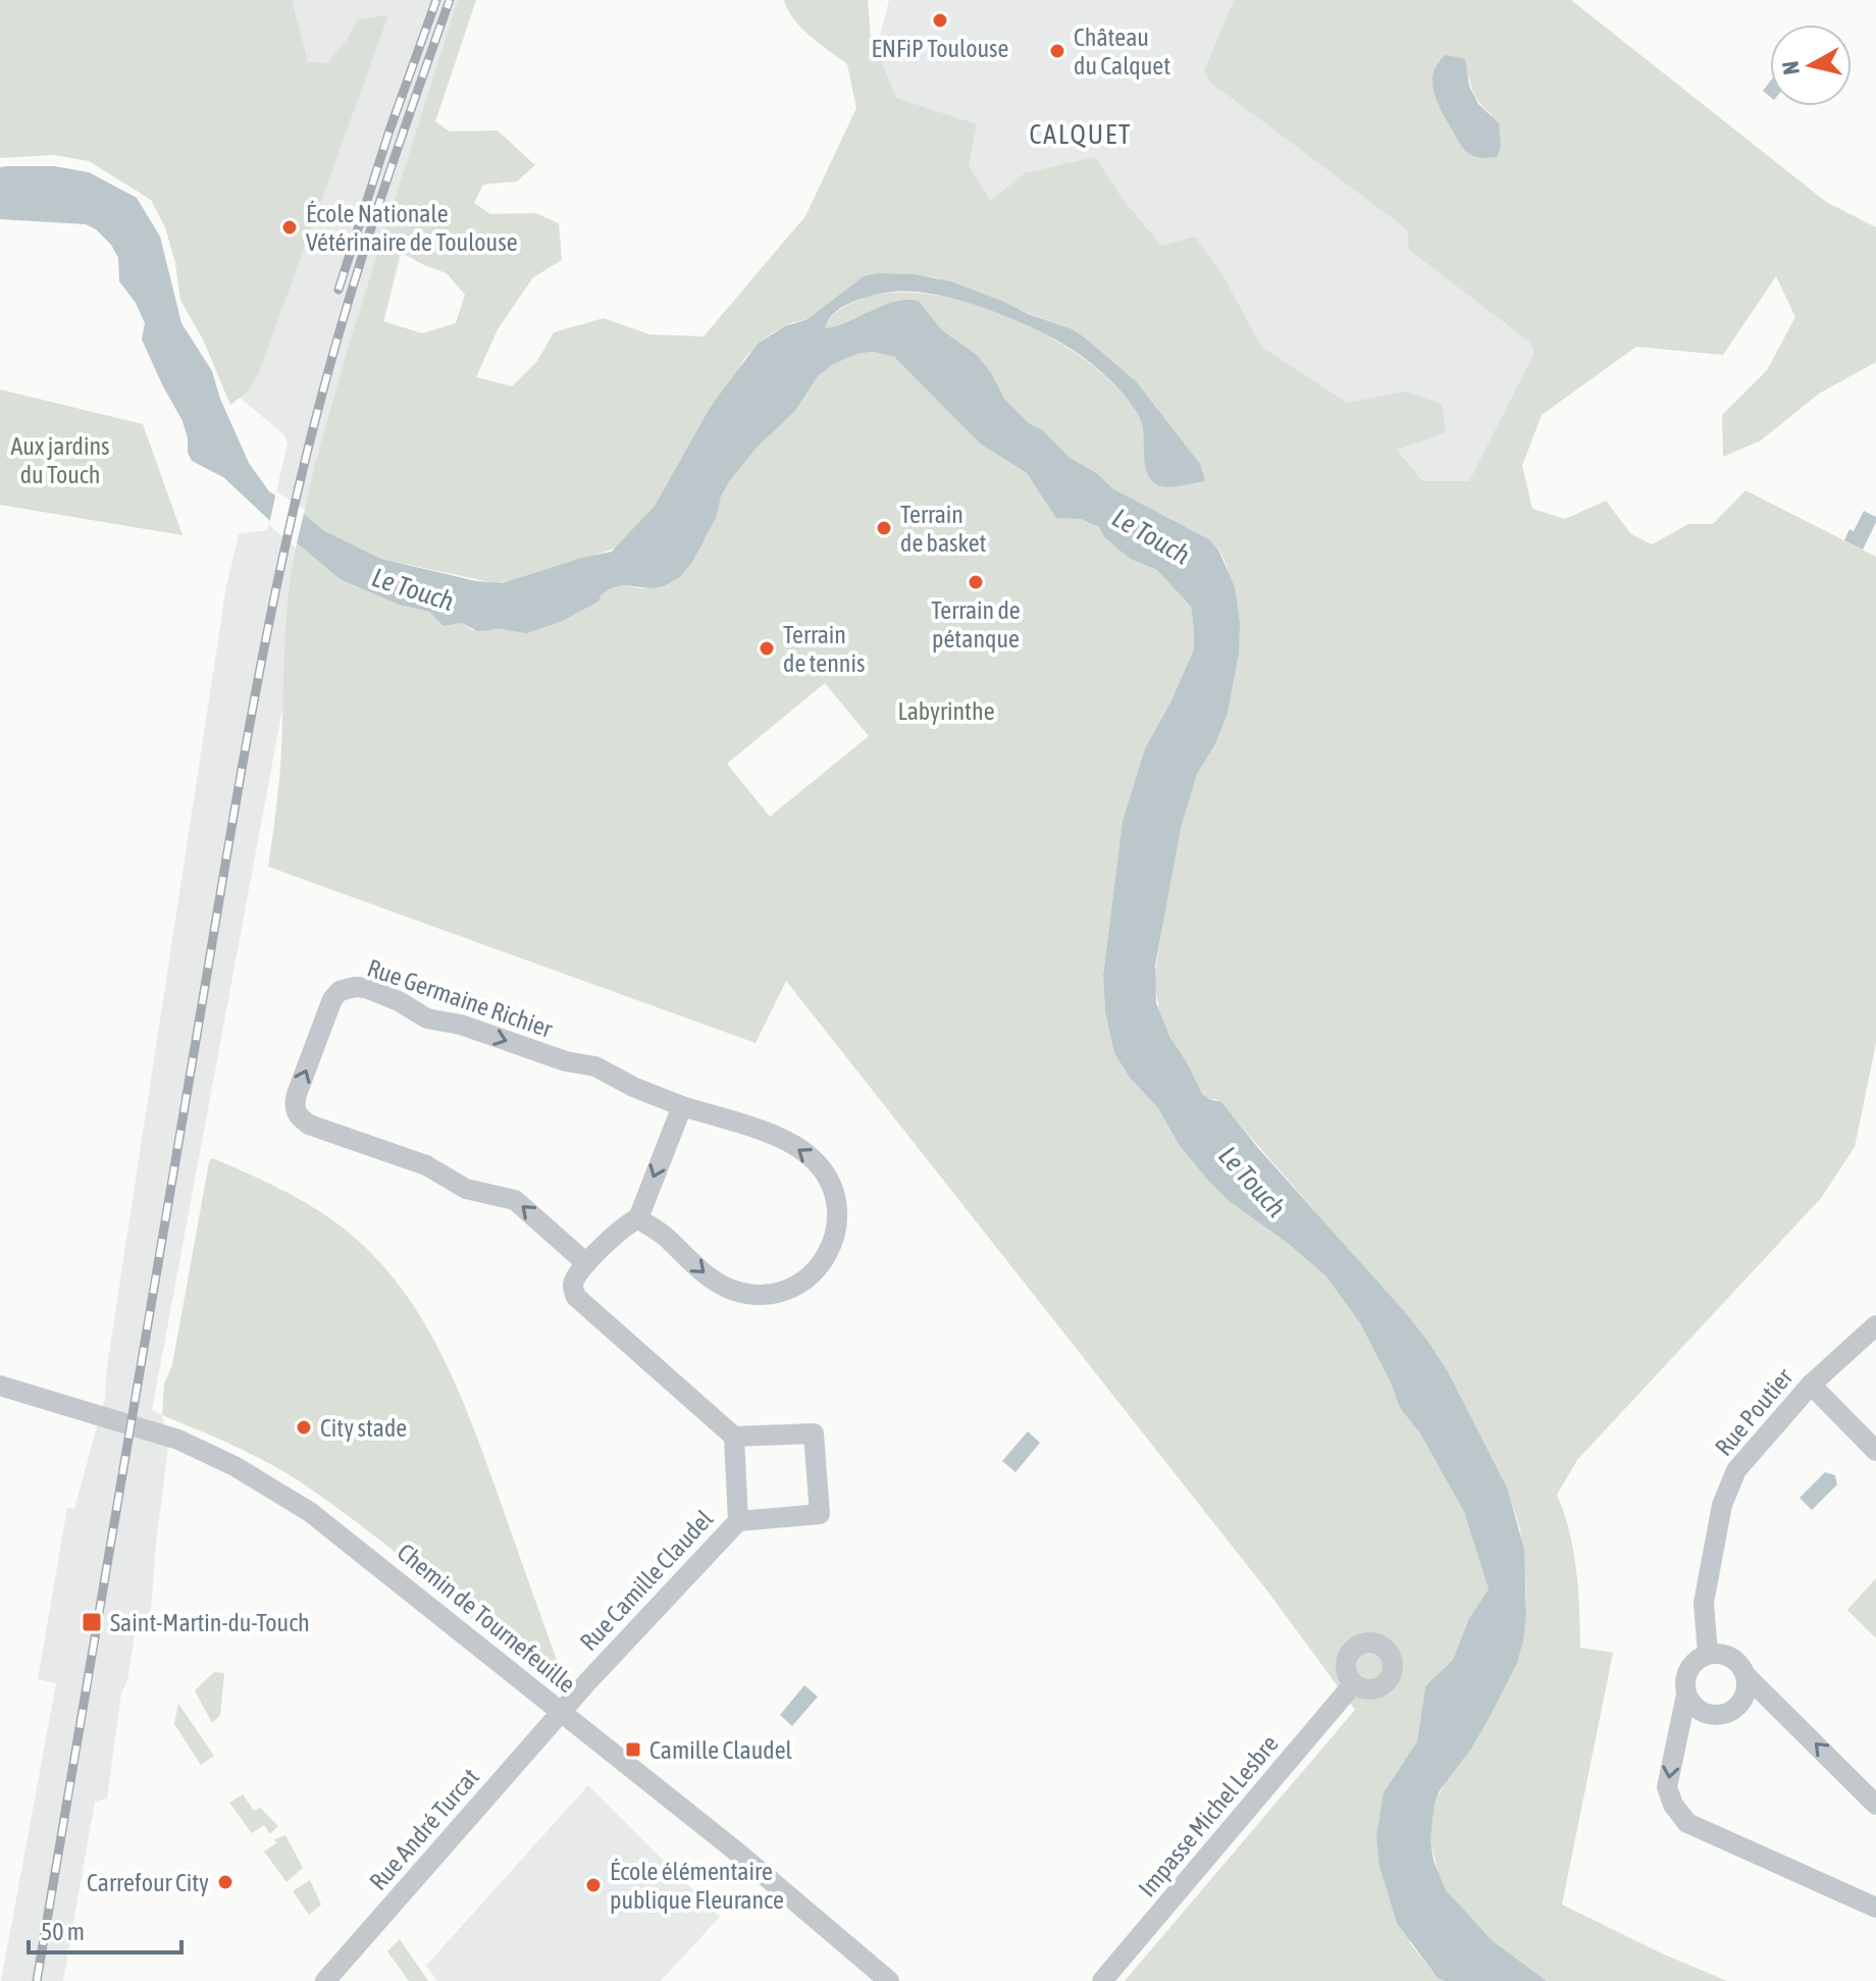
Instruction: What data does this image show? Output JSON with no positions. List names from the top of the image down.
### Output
{
  "streets": {
    "street": [
      "Rue Germaine Richier",
      "Rue Poutier",
      "Rue Camille Claudel",
      "Chemin de Tournefeuille",
      "Impasse Michel Lesbre",
      "Rue André Turcat"
    ]
  },
  "crossings": [
    ["Rue Camille Claudel", "Chemin de Tournefeuille"],
    ["Rue Camille Claudel", "Rue André Turcat"],
    ["Chemin de Tournefeuille", "Rue André Turcat"]
  ],
  "districts": ["CALQUET"],
  "water": ["Le Touch"],
  "parks": ["Aux jardins du Touch", "Labyrinthe"],
  "places": {
    "other": [
      "ENFiP Toulouse",
      "Château du Calquet",
      "École Nationale Vétérinaire de Toulouse",
      "Terrain de basket",
      "Terrain de pétanque",
      "Terrain de tennis",
      "City stade",
      "Carrefour City",
      "École élémentaire publique Fleurance"
    ],
    "transit": ["Saint-Martin-du-Touch", "Camille Claudel"]
  },
  "scale_bar": "50 m",
  "north": "left"
}
